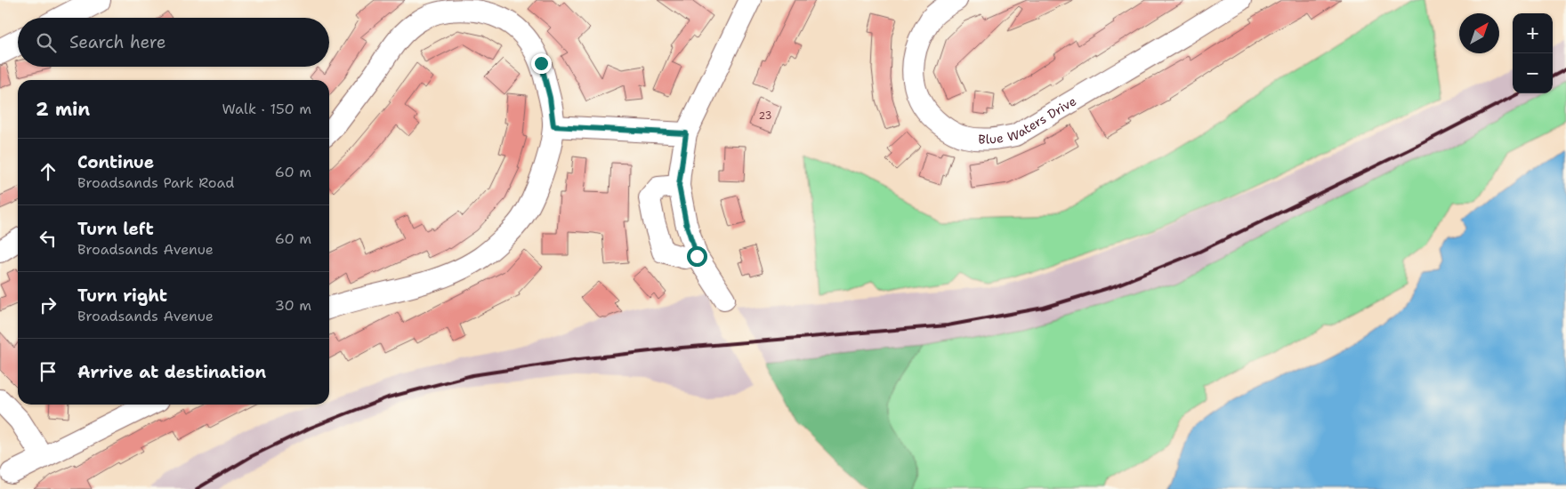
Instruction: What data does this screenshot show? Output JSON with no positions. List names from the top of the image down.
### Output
{
  "streets": {
    "street": ["Blue Waters Drive"]
  },
  "house_numbers": ["23"],
  "north": "top right",
  "page": {
    "map_buttons": ["+", "−"],
    "search": "Search here",
    "heading": ["2 min", "Walk · 150 m"],
    "list": [
      ["Continue", "Broadsands Park Road", "60 m"],
      ["Turn left", "Broadsands Avenue", "60 m"],
      ["Turn right", "Broadsands Avenue", "30 m"],
      "Arrive at destination"
    ]
  }
}
